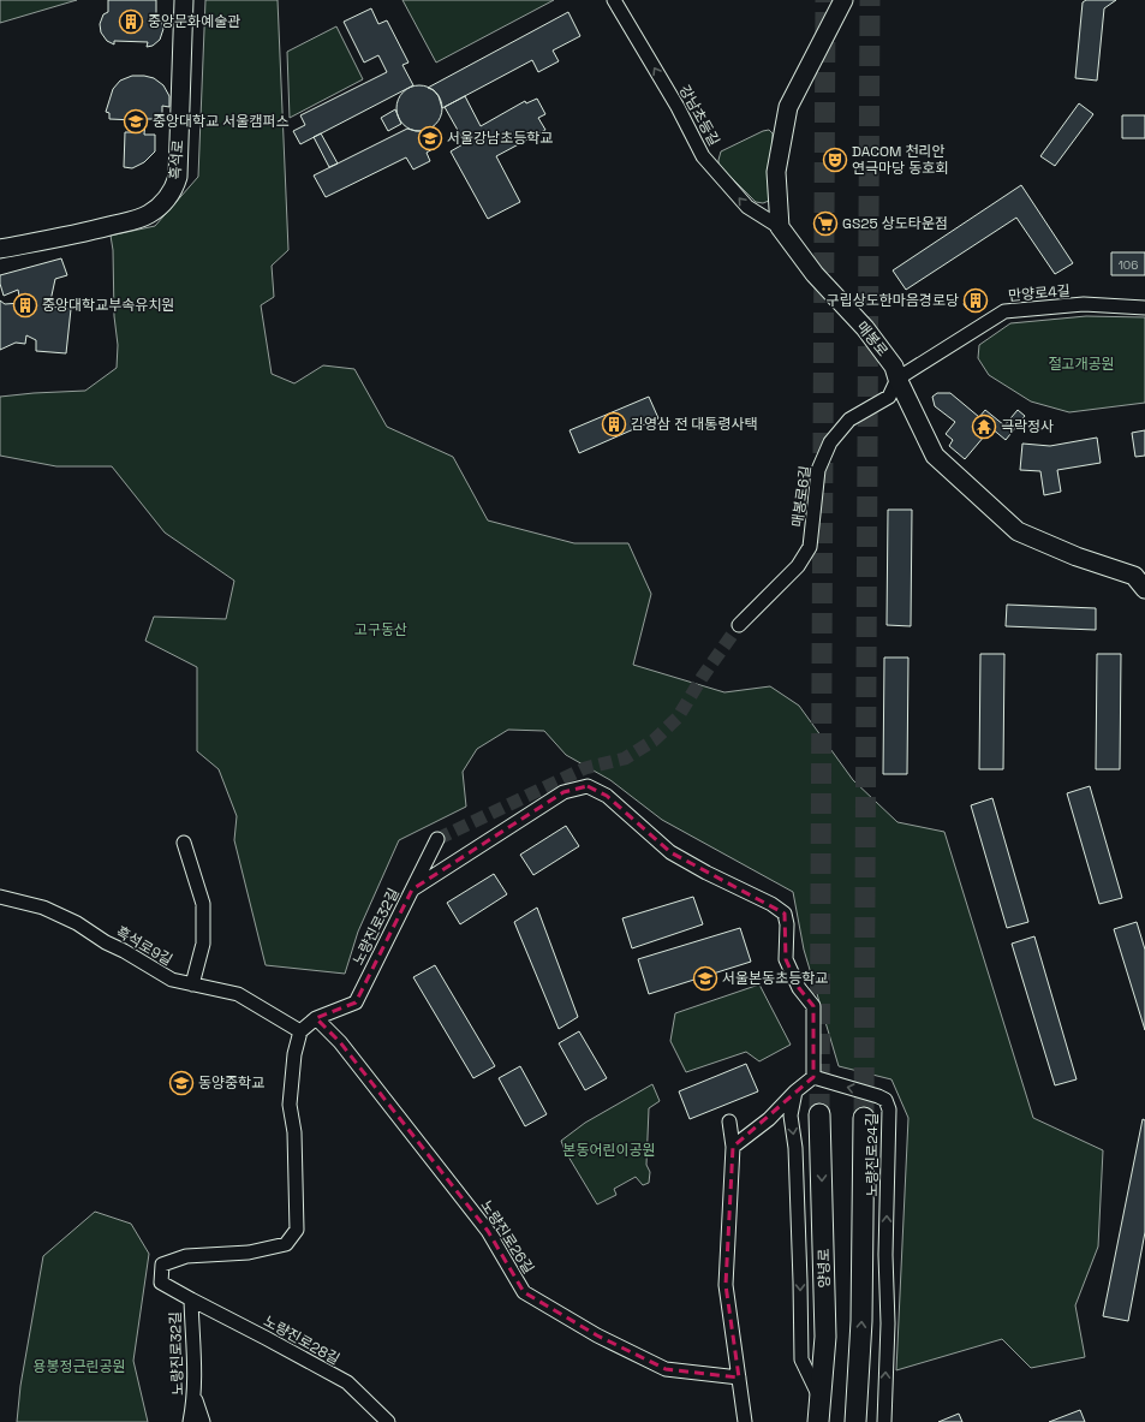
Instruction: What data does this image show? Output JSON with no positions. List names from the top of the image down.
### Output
{
  "streets": {
    "main road": ["양녕로"],
    "street": [
      "강남초등길",
      "흑석로",
      "만양로4길",
      "매봉로",
      "매봉로6길",
      "노량진로32길",
      "흑석로9길",
      "노량진로24길",
      "노량진로26길",
      "노량진로28길"
    ]
  },
  "crossings": [
    ["강남초등길", "매봉로"],
    ["만양로4길", "매봉로"],
    ["만양로4길", "매봉로6길"],
    ["매봉로", "매봉로6길"],
    ["노량진로32길", "흑석로9길"],
    ["노량진로32길", "노량진로24길"],
    ["노량진로32길", "노량진로26길"],
    ["노량진로32길", "노량진로28길"]
  ],
  "one_way": ["강남초등길"],
  "parks": [
    "절고개공원",
    "고구동산",
    "본동어린이공원",
    "용봉정근린공원"
  ],
  "places": {
    "building": [
      "중앙문화예술관",
      "구립상도한마음경로당",
      "중앙대학교부속유치원",
      "김영삼 전 대통령사택"
    ],
    "school or university": [
      "중앙대학교 서울캠퍼스",
      "서울강남초등학교",
      "서울본동초등학교",
      "동양중학교"
    ],
    "theatre": ["DACOM 천리안 연극마당 동호회"],
    "supermarket": ["GS25 상도타운점"],
    "temple": ["극락정사"]
  },
  "house_numbers": ["106"]
}
